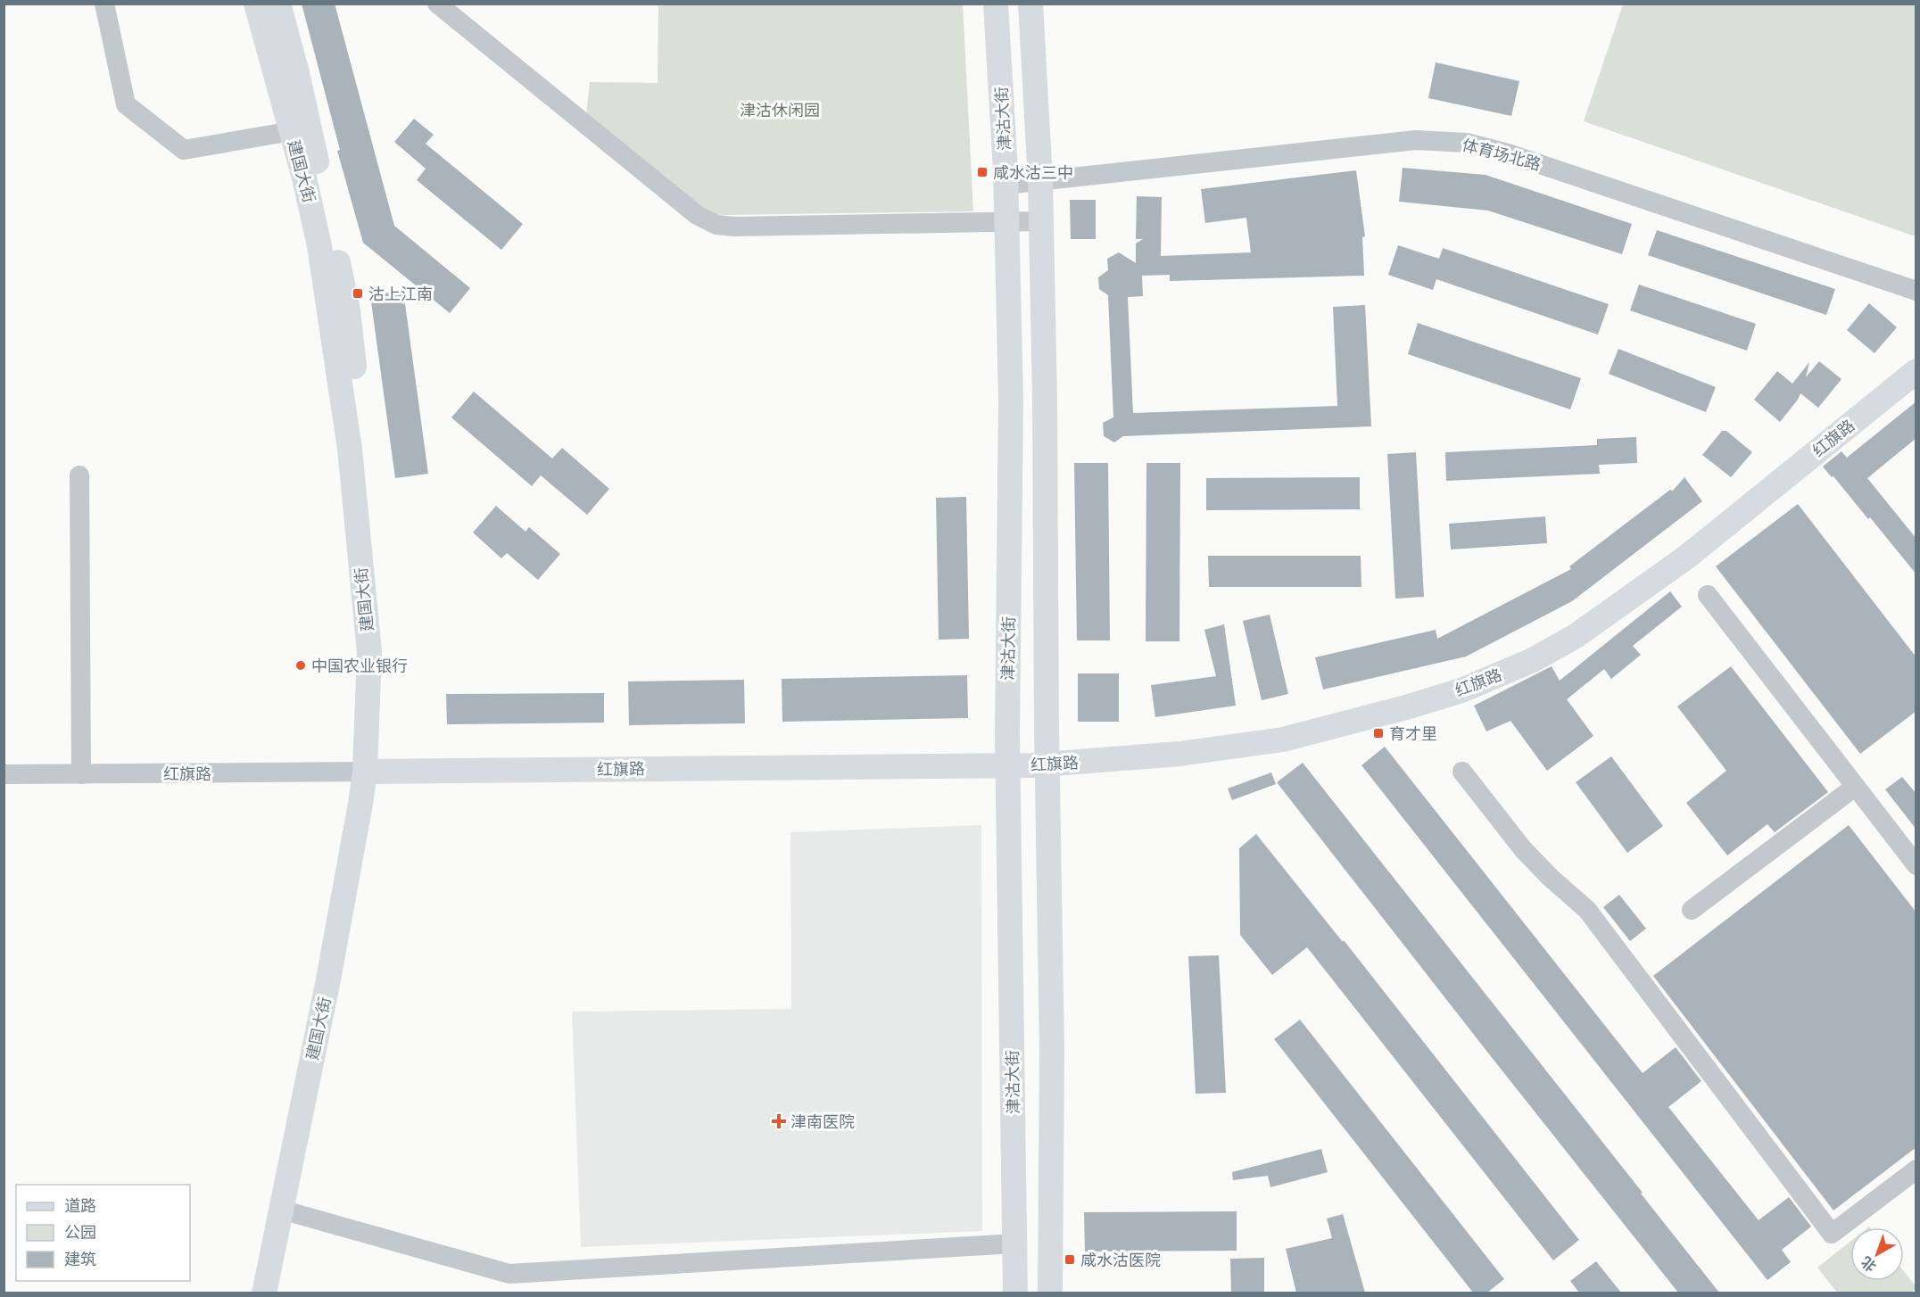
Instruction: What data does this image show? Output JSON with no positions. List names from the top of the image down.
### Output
{
  "streets": {
    "main road": ["津沽大街", "建国大街", "红旗路"],
    "street": ["体育场北路"]
  },
  "crossings": [
    ["津沽大街", "体育场北路"],
    ["津沽大街", "红旗路"],
    ["建国大街", "红旗路"]
  ],
  "parks": ["津沽休闲园"],
  "places": {
    "transit": [
      "咸水沽三中",
      "沽上江南",
      "育才里",
      "咸水沽医院"
    ],
    "other": ["中国农业银行"],
    "health": ["津南医院"]
  },
  "legend": ["道路", "公园", "建筑"],
  "north": "bottom left"
}
